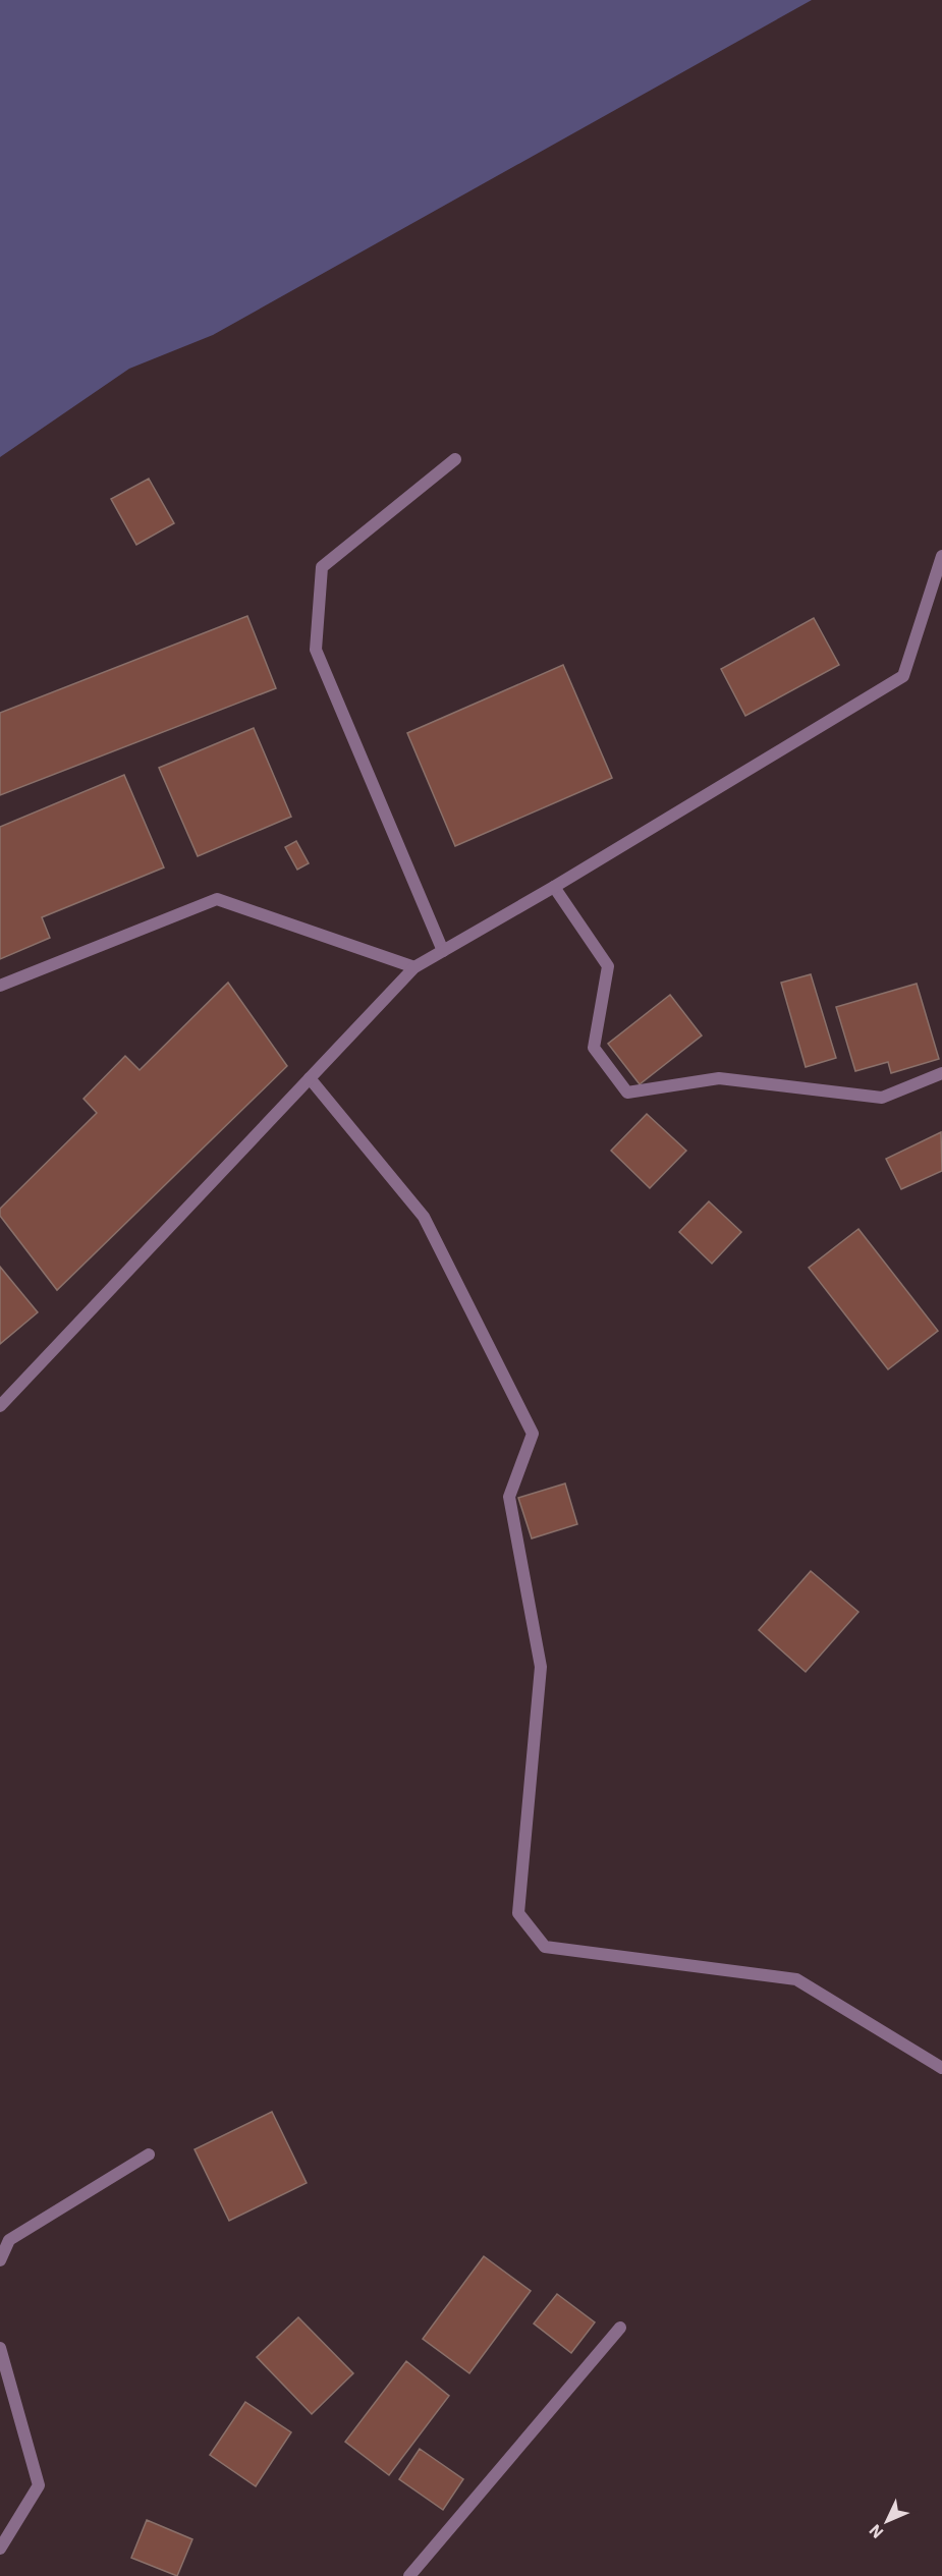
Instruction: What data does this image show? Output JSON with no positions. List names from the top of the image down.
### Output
{
  "north": "bottom left"
}
